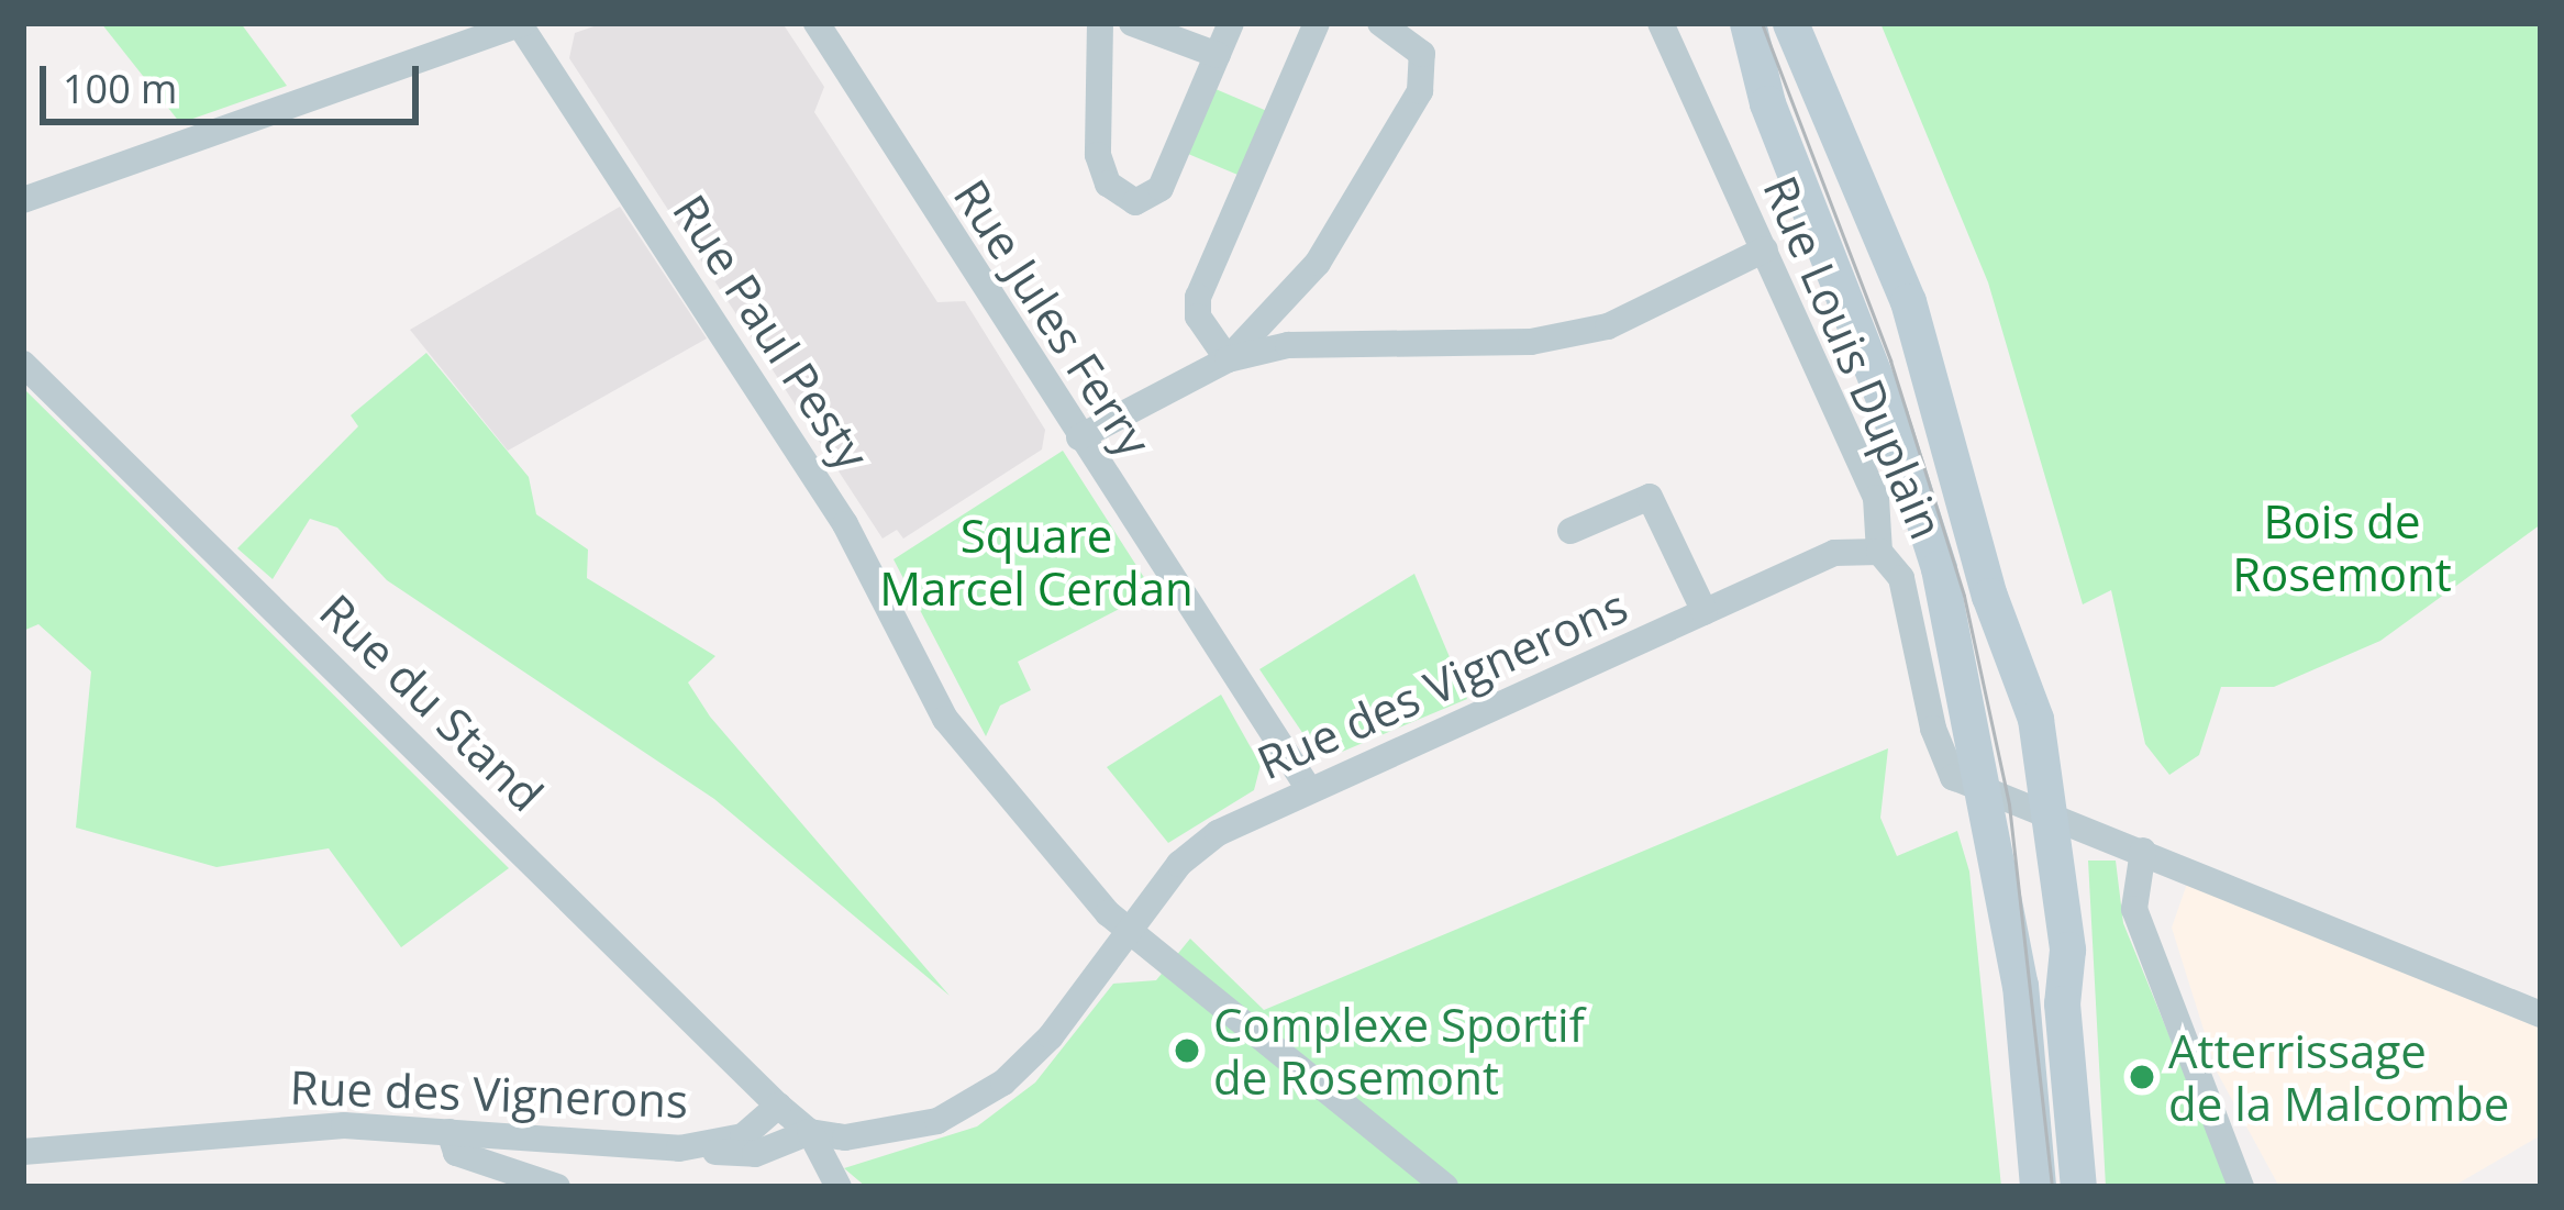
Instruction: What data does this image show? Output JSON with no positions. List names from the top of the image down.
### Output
{
  "streets": {
    "street": [
      "Rue Jules Ferry",
      "Rue Paul Pesty",
      "Rue Louis Duplain",
      "Rue des Vignerons",
      "Rue du Stand"
    ]
  },
  "crossings": [
    ["Rue Jules Ferry", "Rue des Vignerons"],
    ["Rue Paul Pesty", "Rue des Vignerons"],
    ["Rue Louis Duplain", "Rue des Vignerons"],
    ["Rue des Vignerons", "Rue du Stand"]
  ],
  "parks": ["Bois de Rosemont", "Square Marcel Cerdan"],
  "places": ["Complexe Sportif de Rosemont", "Atterrissage de la Malcombe"],
  "scale_bar": "100 m"
}
